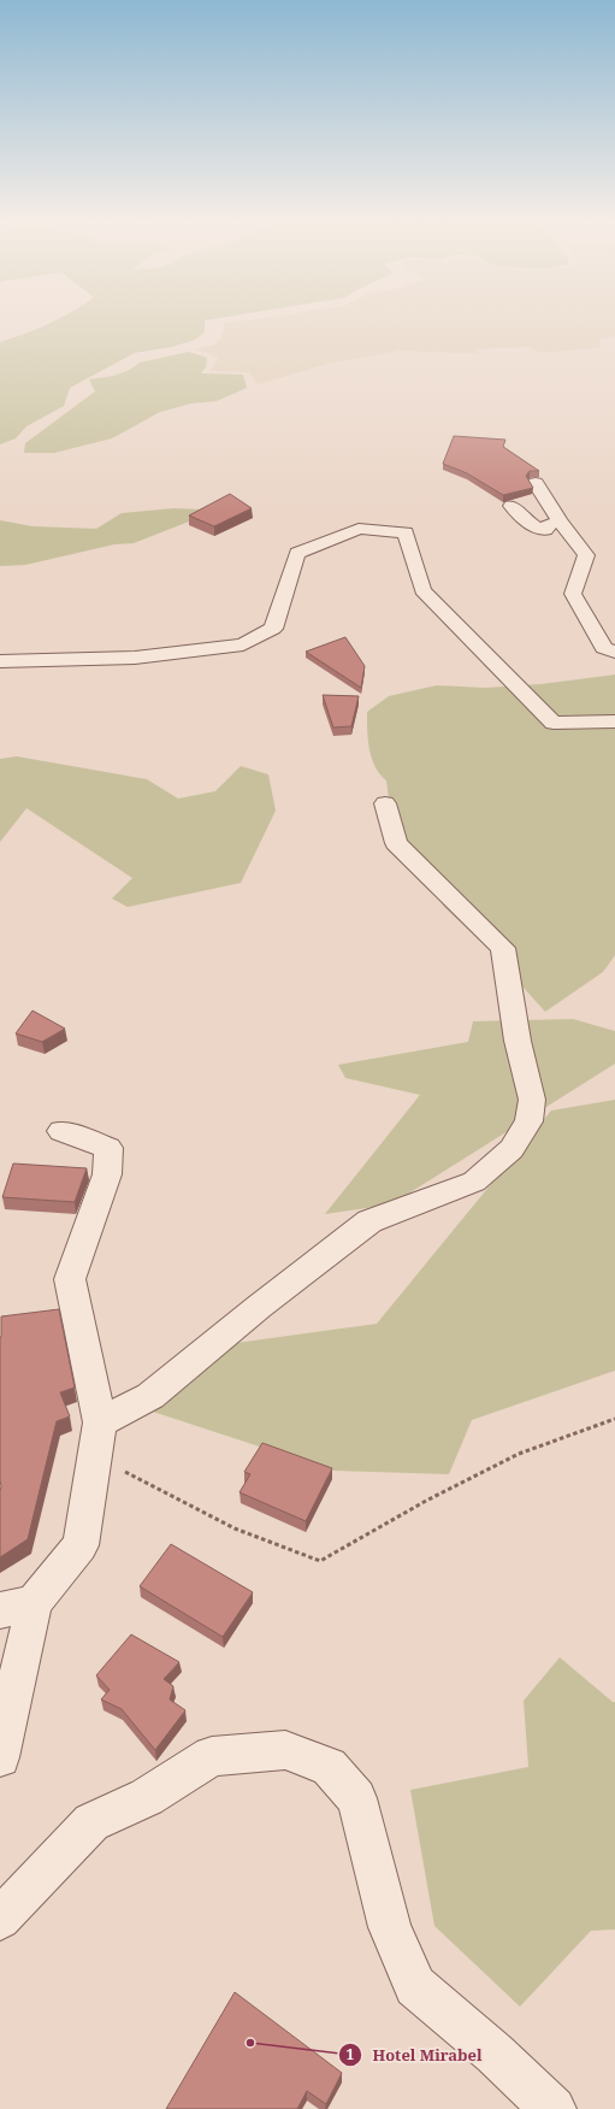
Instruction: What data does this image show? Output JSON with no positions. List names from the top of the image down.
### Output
{
  "places": ["Hotel Mirabel"]
}
